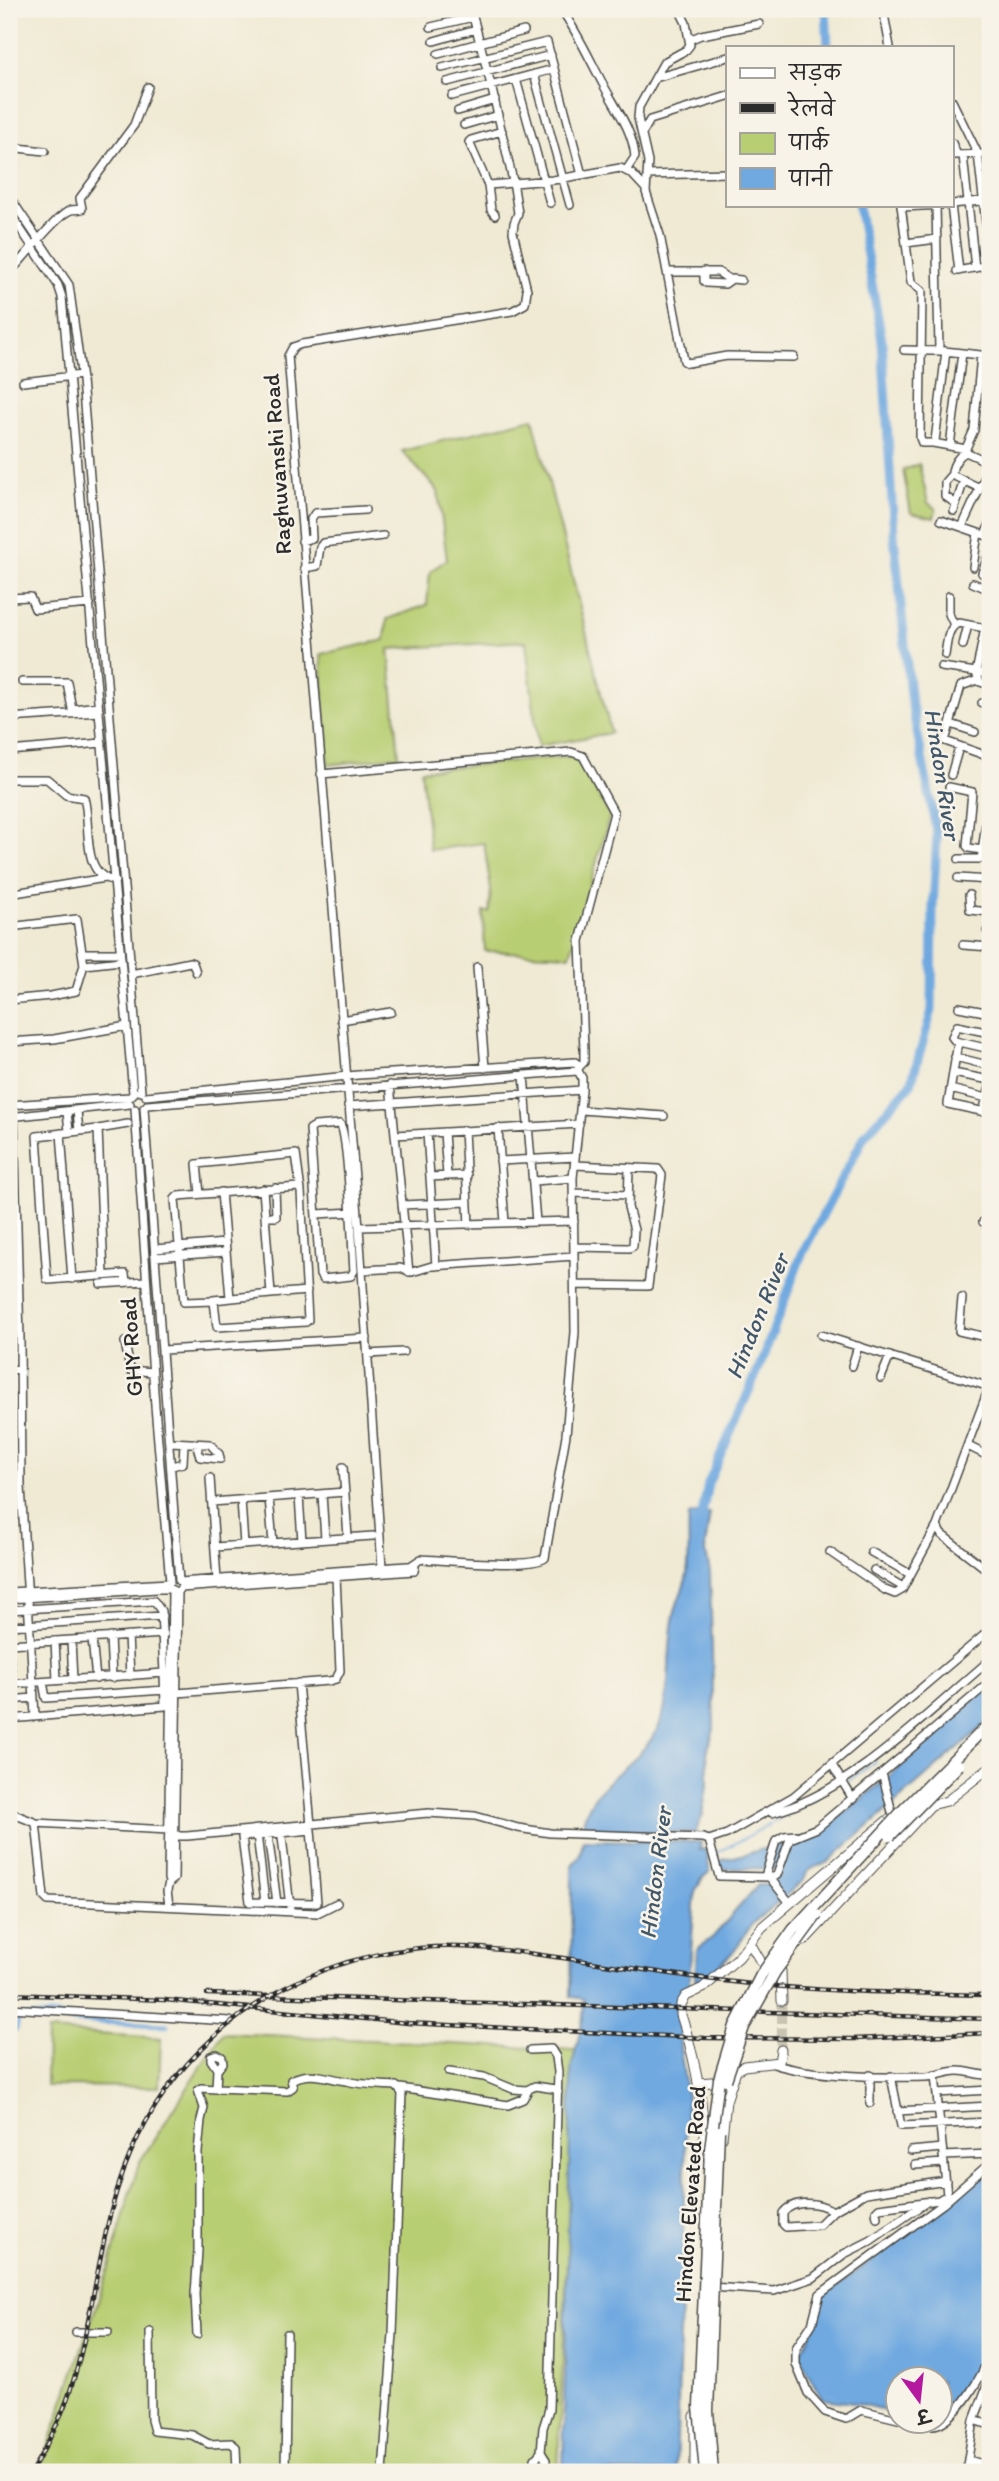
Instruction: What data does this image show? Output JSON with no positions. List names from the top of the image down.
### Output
{
  "streets": {
    "highway": ["Hindon Elevated Road"],
    "street": ["Raghuvanshi Road", "GHY Road"]
  },
  "water": ["Hindon River"],
  "legend": [
    "सड़क",
    "रेलवे",
    "पार्क",
    "पानी"
  ],
  "north": "bottom"
}
